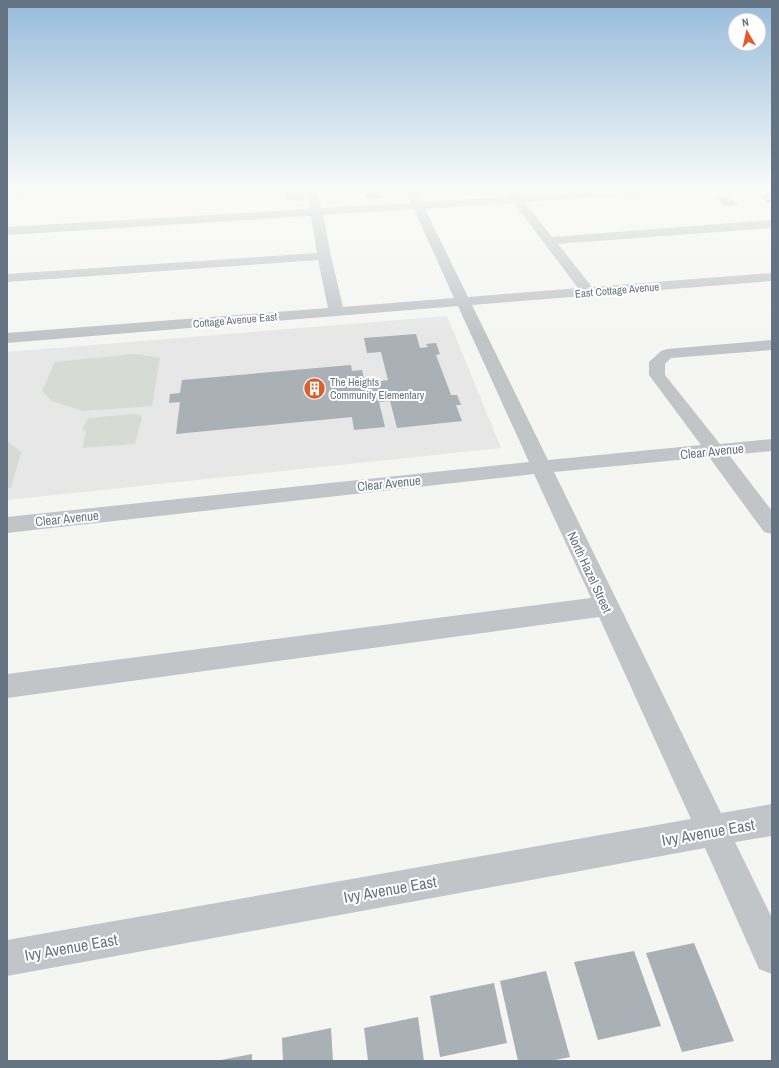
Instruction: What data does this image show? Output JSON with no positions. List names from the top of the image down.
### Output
{
  "streets": {
    "street": [
      "East Cottage Avenue",
      "Cottage Avenue East",
      "Clear Avenue",
      "North Hazel Street",
      "Ivy Avenue East"
    ]
  },
  "crossings": [
    ["East Cottage Avenue", "Cottage Avenue East"],
    ["East Cottage Avenue", "North Hazel Street"],
    ["Cottage Avenue East", "North Hazel Street"],
    ["Clear Avenue", "North Hazel Street"],
    ["North Hazel Street", "Ivy Avenue East"]
  ],
  "places": {
    "building": ["The Heights Community Elementary"]
  },
  "north": "top"
}
